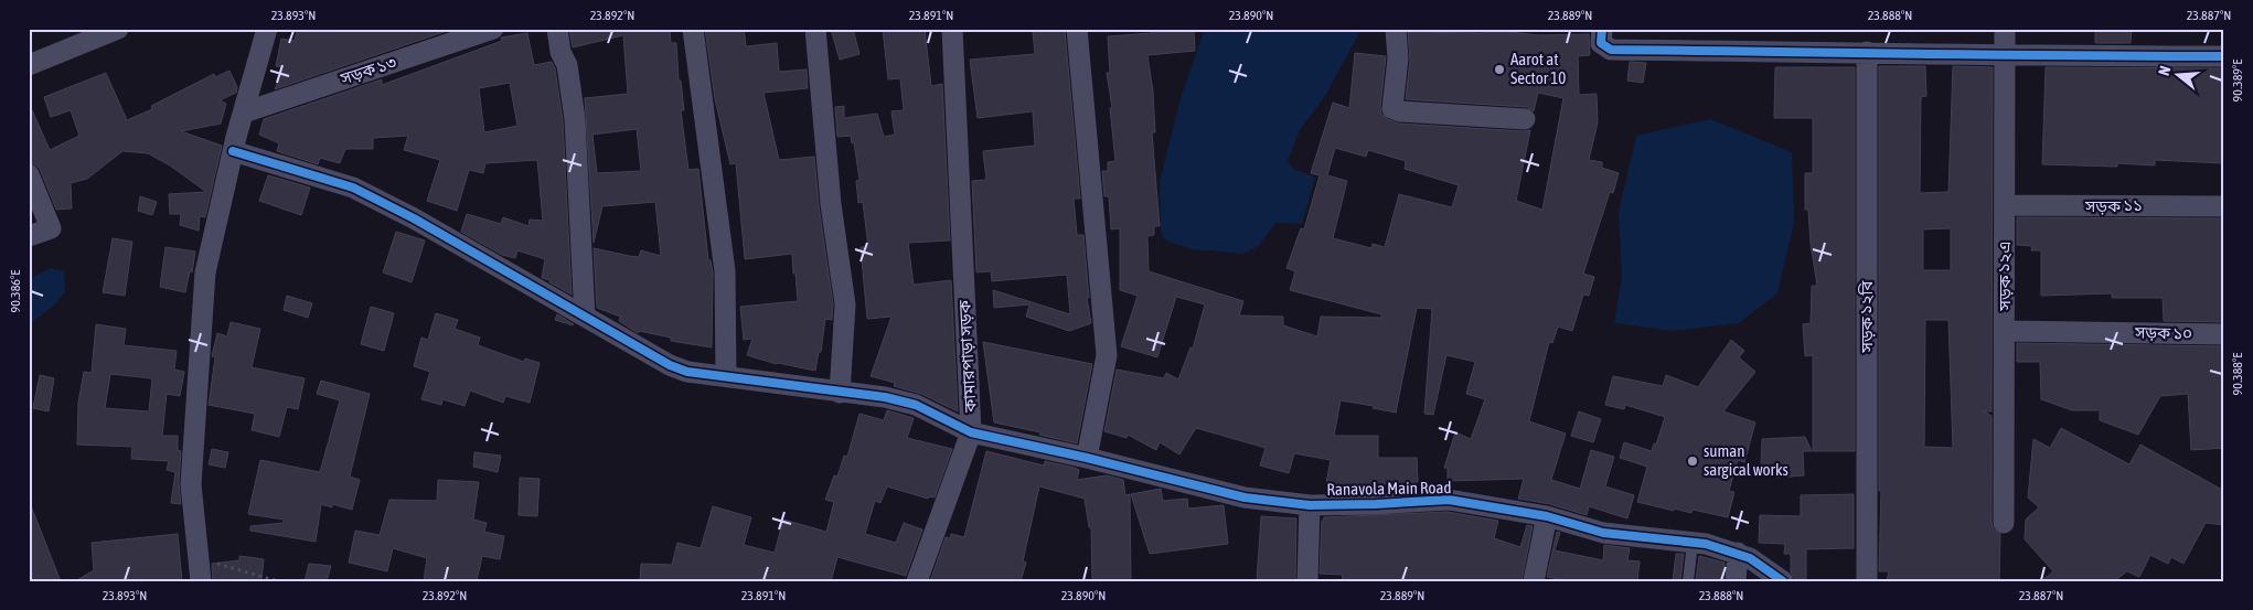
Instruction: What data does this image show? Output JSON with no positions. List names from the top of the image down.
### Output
{
  "streets": {
    "street": [
      "সড়ক ১৩",
      "সড়ক ১১",
      "সড়ক ১২এ",
      "সড়ক ১২বি",
      "সড়ক ১০",
      "কামারপাড়া সড়ক",
      "Ranavola Main Road"
    ]
  },
  "crossings": [
    ["সড়ক ১১", "সড়ক ১২এ"],
    ["সড়ক ১২এ", "সড়ক ১০"],
    ["কামারপাড়া সড়ক", "Ranavola Main Road"]
  ],
  "places": ["Aarot at Sector 10", "suman sargical works"],
  "north": "left",
  "coordinates": [
    "23.893°N",
    "23.892°N",
    "23.891°N",
    "23.890°N",
    "23.889°N",
    "23.888°N",
    "23.887°N",
    "90.389°E",
    "90.386°E",
    "90.388°E"
  ]
}
